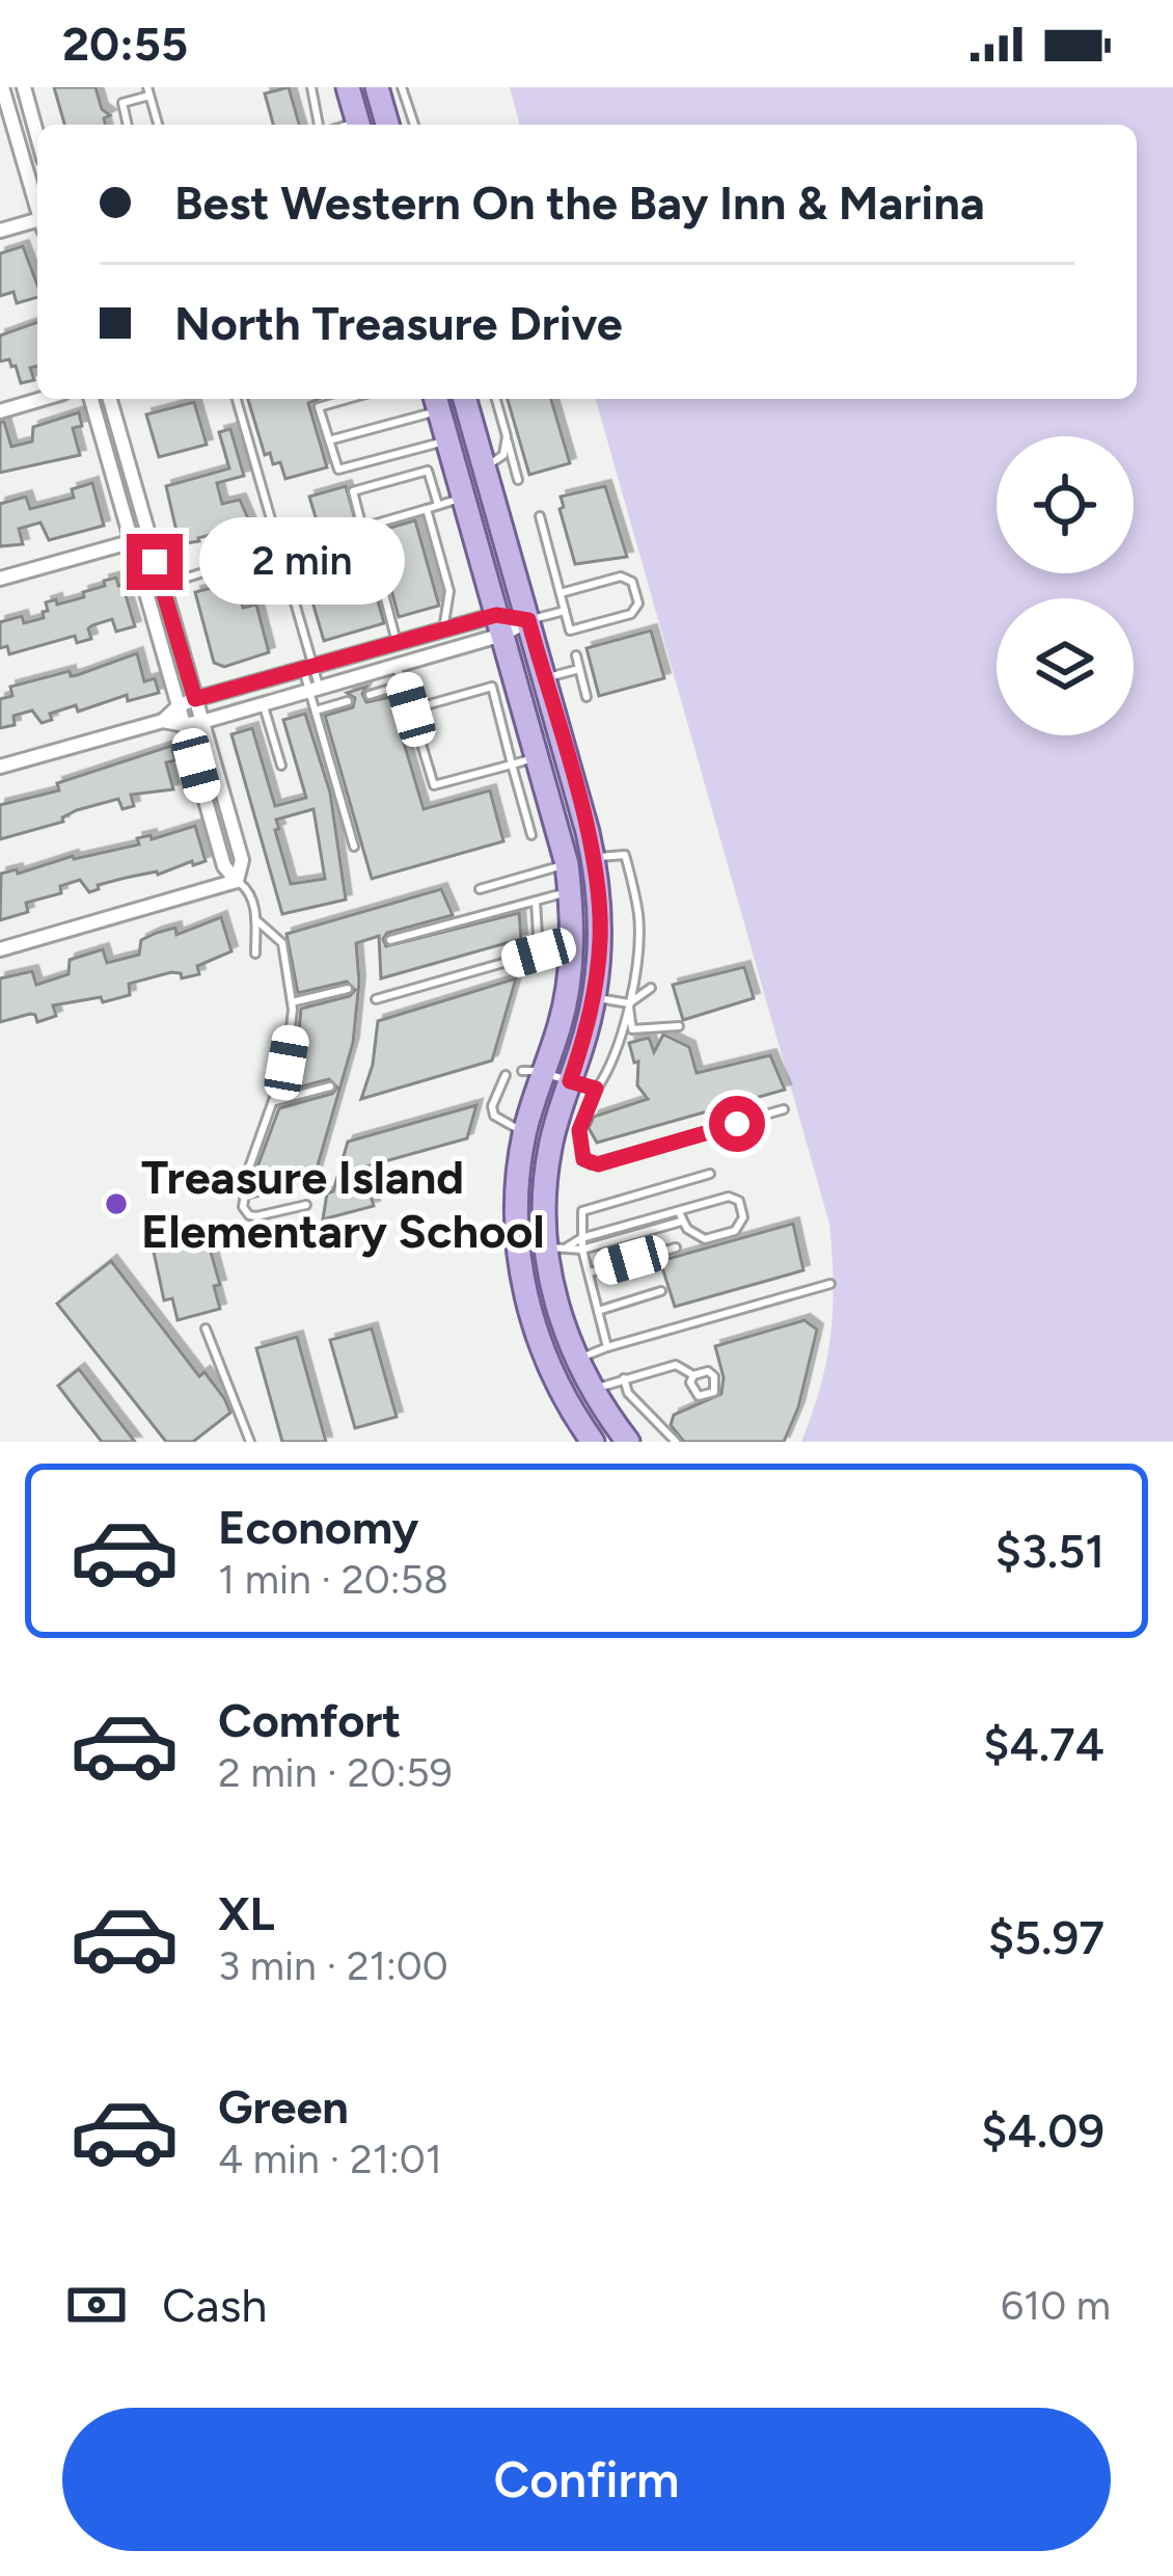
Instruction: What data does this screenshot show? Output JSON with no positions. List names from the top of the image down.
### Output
{
  "places": ["Treasure Island Elementary School"],
  "page": {
    "status": "20:55",
    "banner": ["Best Western On the Bay Inn & Marina", "North Treasure Drive"],
    "bubble": "2 min",
    "list": [
      {
        "name": "Economy",
        "note": "1 min · 20:58",
        "value": "$3.51"
      },
      {
        "name": "Comfort",
        "note": "2 min · 20:59",
        "value": "$4.74"
      },
      {
        "name": "XL",
        "note": "3 min · 21:00",
        "value": "$5.97"
      },
      {
        "name": "Green",
        "note": "4 min · 21:01",
        "value": "$4.09"
      }
    ],
    "pay": ["Cash", "610 m"],
    "buttons": "Confirm"
  }
}
